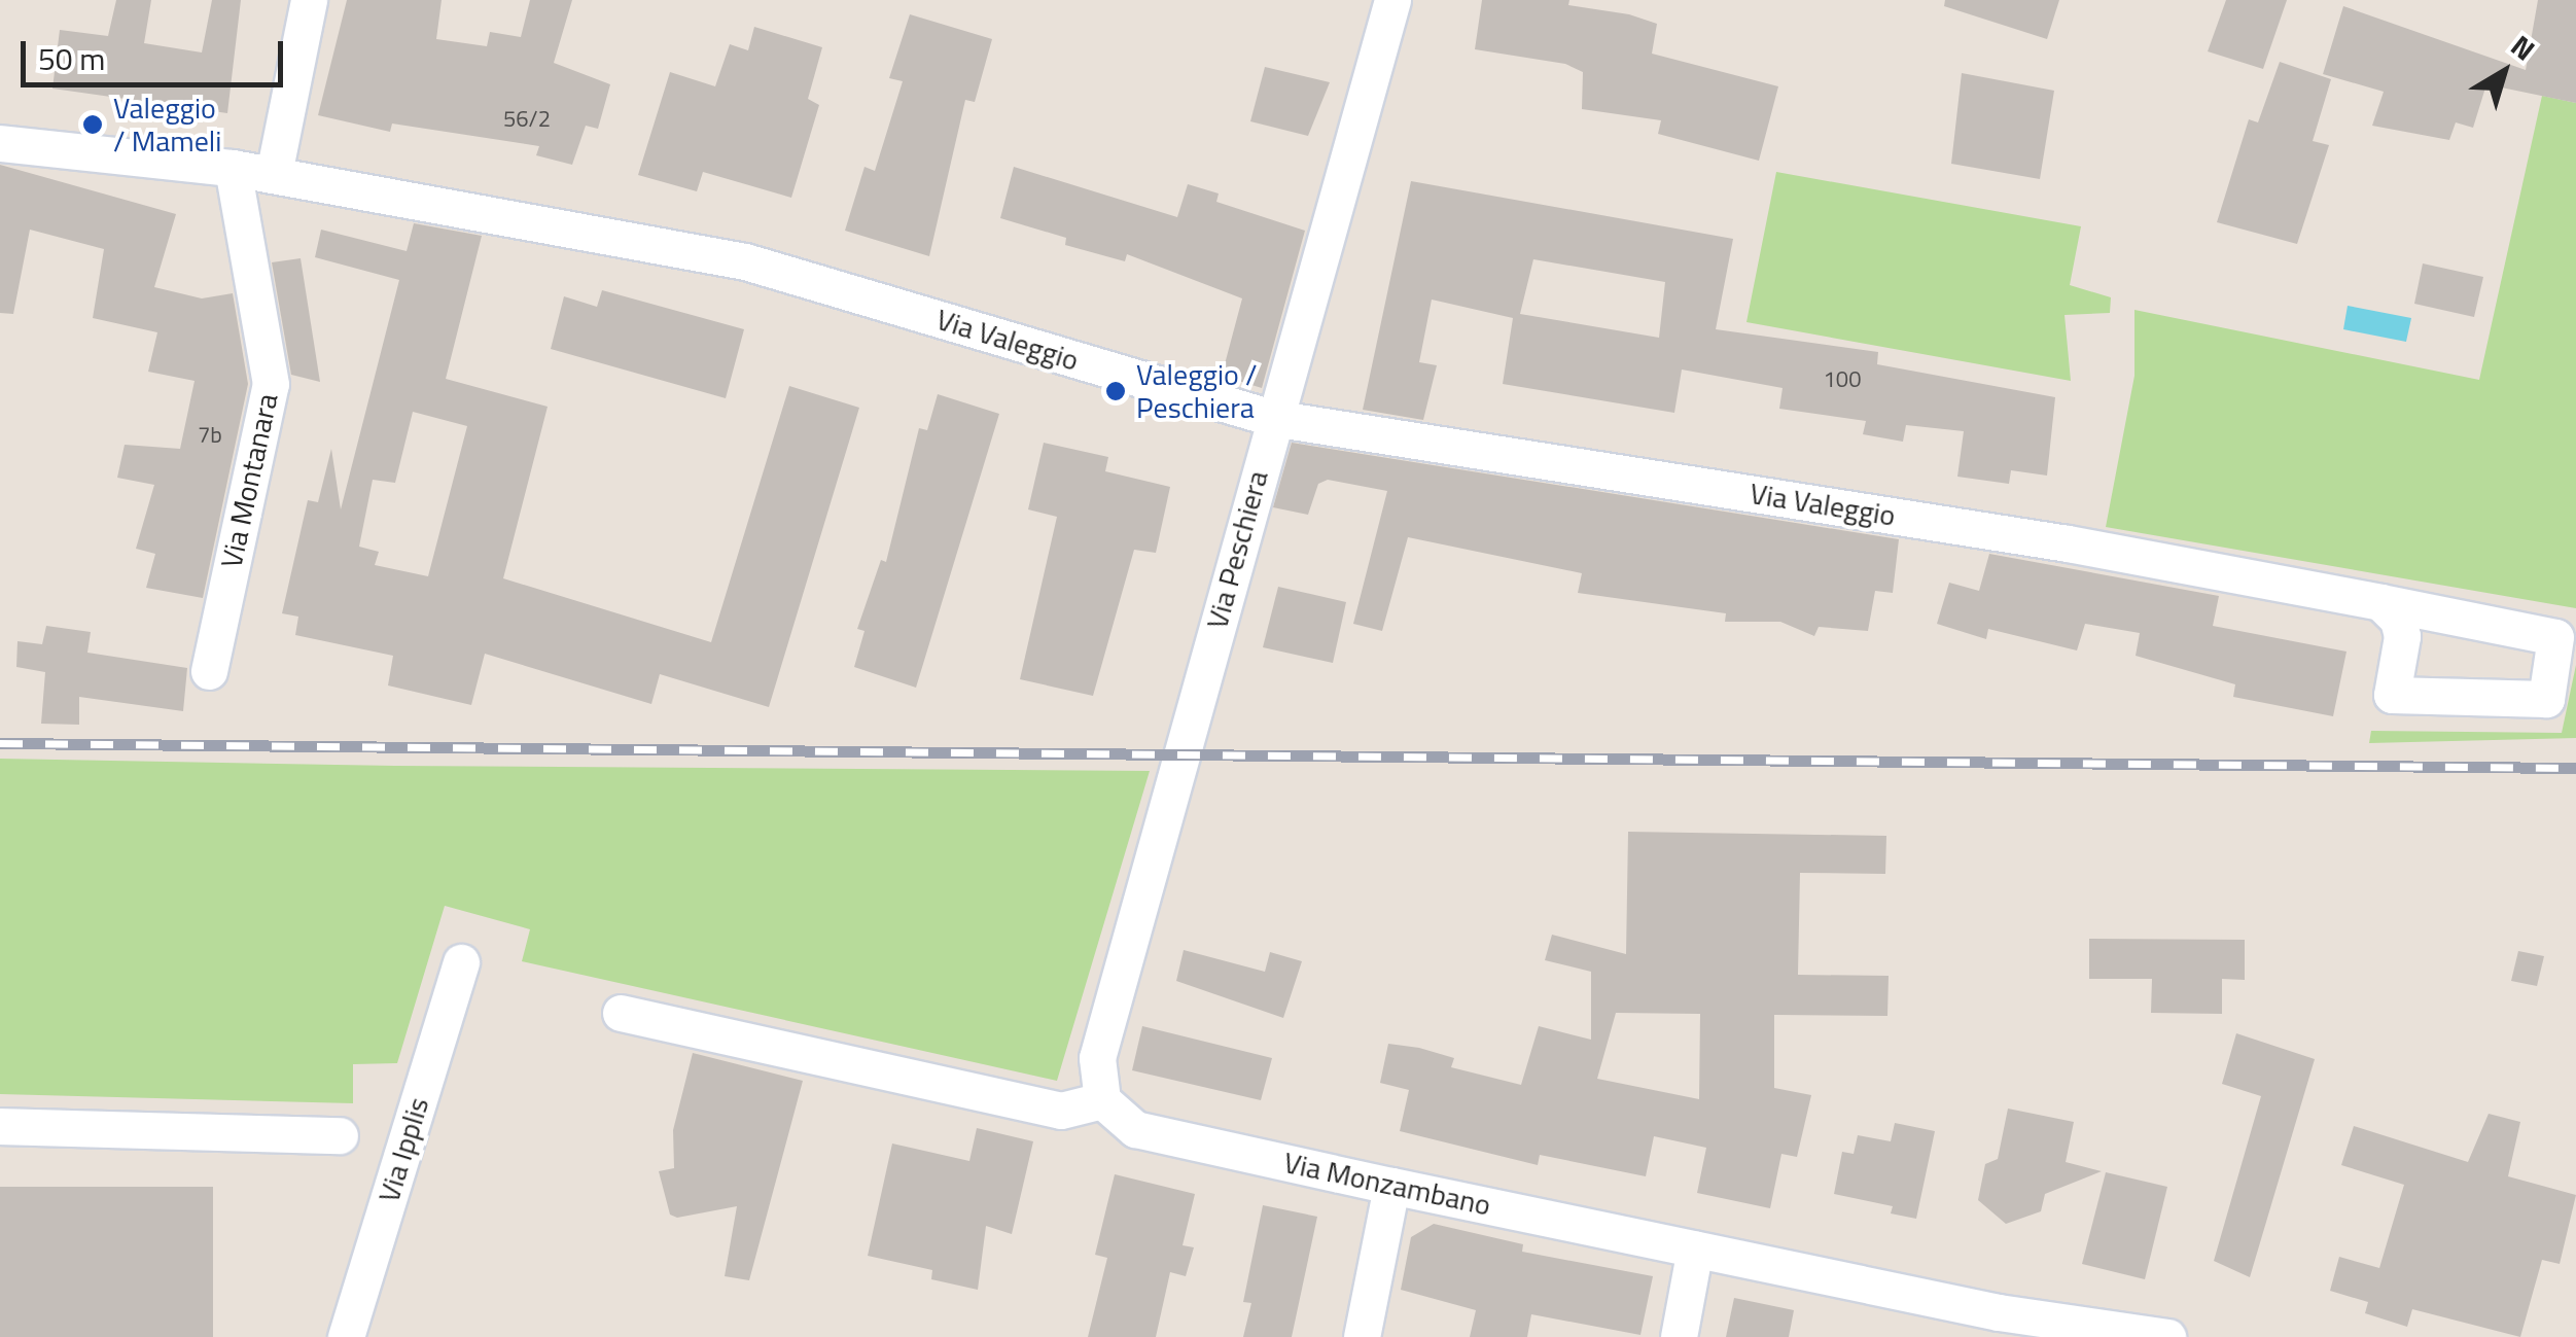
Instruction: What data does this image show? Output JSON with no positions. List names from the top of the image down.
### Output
{
  "streets": {
    "street": [
      "Via Valeggio",
      "Via Montanara",
      "Via Peschiera",
      "Via Ipplis",
      "Via Monzambano"
    ]
  },
  "crossings": [
    ["Via Valeggio", "Via Montanara"],
    ["Via Valeggio", "Via Peschiera"],
    ["Via Peschiera", "Via Monzambano"]
  ],
  "places": ["Valeggio / Mameli", "Valeggio / Peschiera"],
  "house_numbers": ["56/2", "100", "7b"],
  "scale_bar": "50 m",
  "north": "top right"
}
